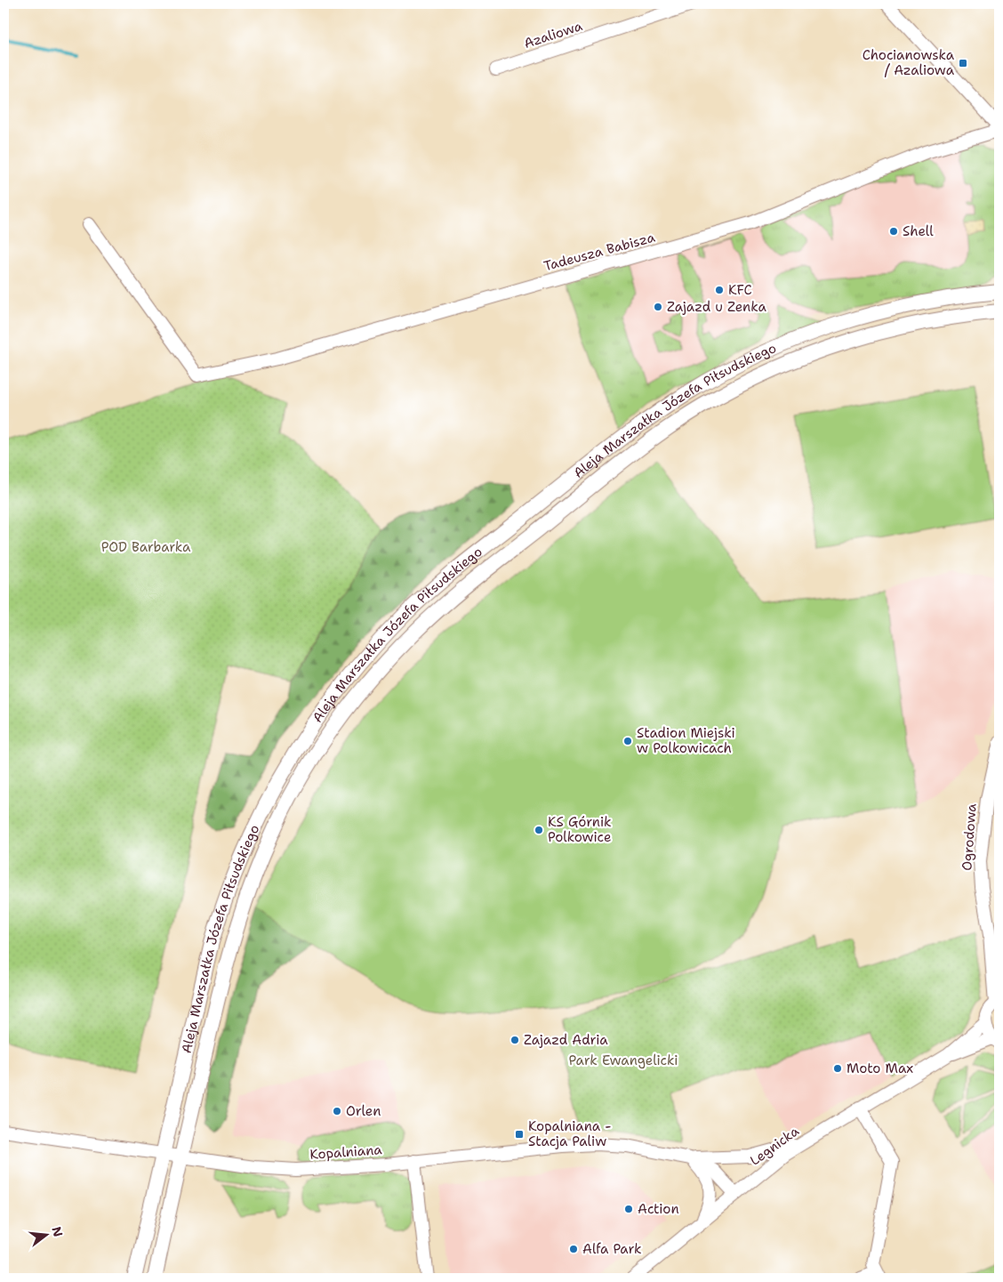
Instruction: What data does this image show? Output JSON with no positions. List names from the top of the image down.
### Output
{
  "streets": {
    "main road": ["Aleja Marszałka Józefa Piłsudskiego"],
    "street": [
      "Azaliowa",
      "Tadeusza Babisza",
      "Ogrodowa",
      "Legnicka",
      "Kopalniana"
    ]
  },
  "crossings": [
    ["Aleja Marszałka Józefa Piłsudskiego", "Kopalniana"],
    ["Legnicka", "Kopalniana"]
  ],
  "parks": ["POD Barbarka", "Park Ewangelicki"],
  "places": {
    "transit": ["Chocianowska / Azaliowa", "Kopalniana - Stacja Paliw"],
    "other": [
      "Shell",
      "KFC",
      "Zajazd u Zenka",
      "Stadion Miejski w Polkowicach",
      "KS Górnik Polkowice",
      "Zajazd Adria",
      "Moto Max",
      "Orlen",
      "Action",
      "Alfa Park"
    ]
  },
  "north": "right"
}
